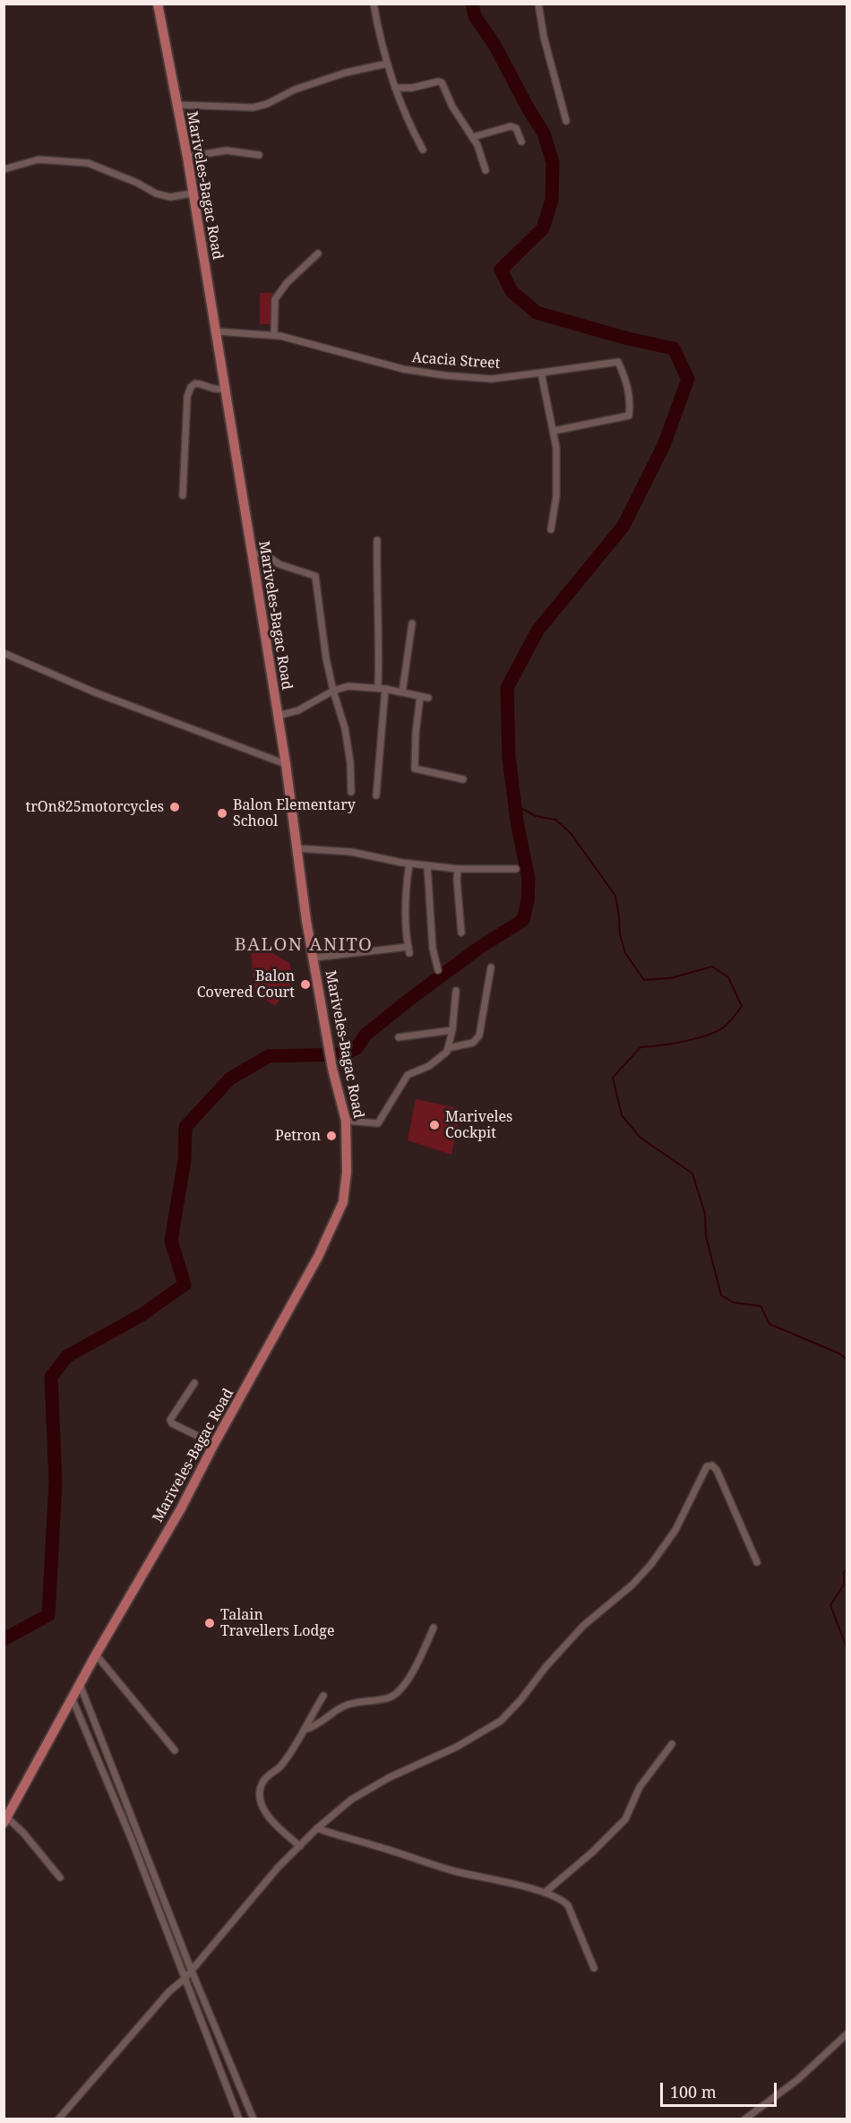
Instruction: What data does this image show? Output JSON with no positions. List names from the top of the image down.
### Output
{
  "streets": {
    "main road": ["Mariveles-Bagac Road"],
    "street": ["Acacia Street"]
  },
  "crossings": [
    ["Mariveles-Bagac Road", "Acacia Street"]
  ],
  "districts": ["BALON ANITO"],
  "places": [
    "trOn825motorcycles",
    "Balon Elementary School",
    "Balon Covered Court",
    "Mariveles Cockpit",
    "Petron",
    "Talain Travellers Lodge"
  ],
  "scale_bar": "100 m"
}
